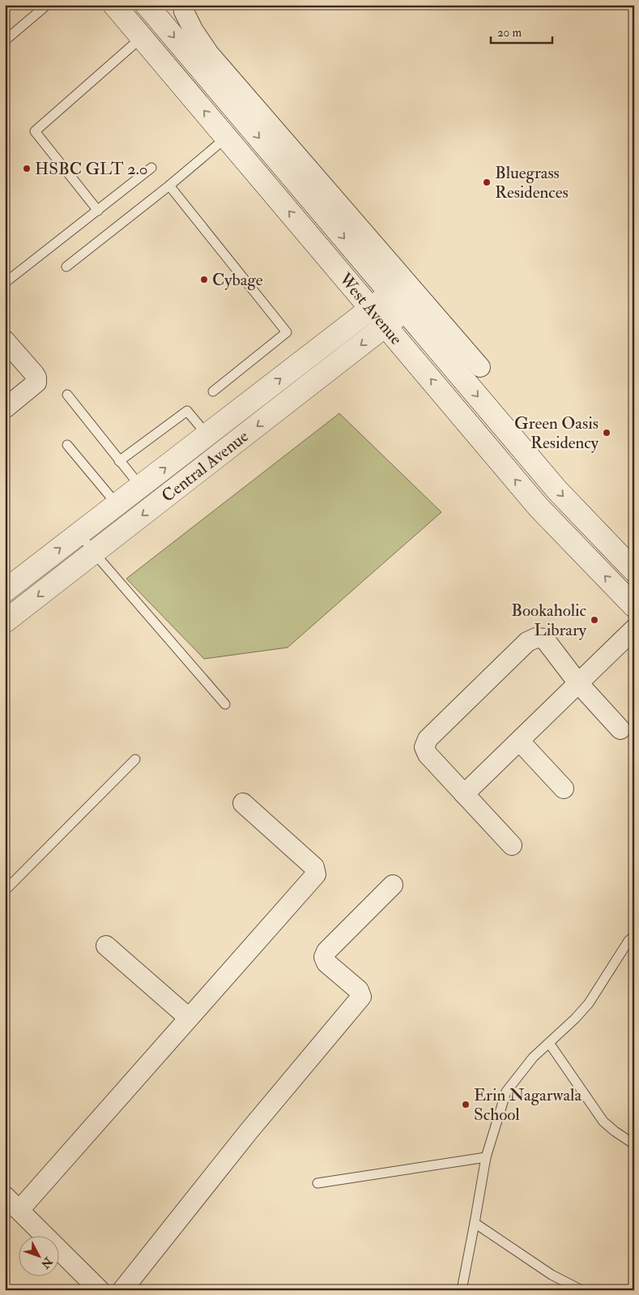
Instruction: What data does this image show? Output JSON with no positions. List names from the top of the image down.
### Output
{
  "streets": {
    "main road": ["West Avenue", "Central Avenue"]
  },
  "crossings": [
    ["West Avenue", "Central Avenue"]
  ],
  "places": [
    "HSBC GLT 2.0",
    "Bluegrass Residences",
    "Cybage",
    "Green Oasis Residency",
    "Bookaholic Library",
    "Erin Nagarwala School"
  ],
  "scale_bar": "20 m",
  "north": "bottom right"
}
